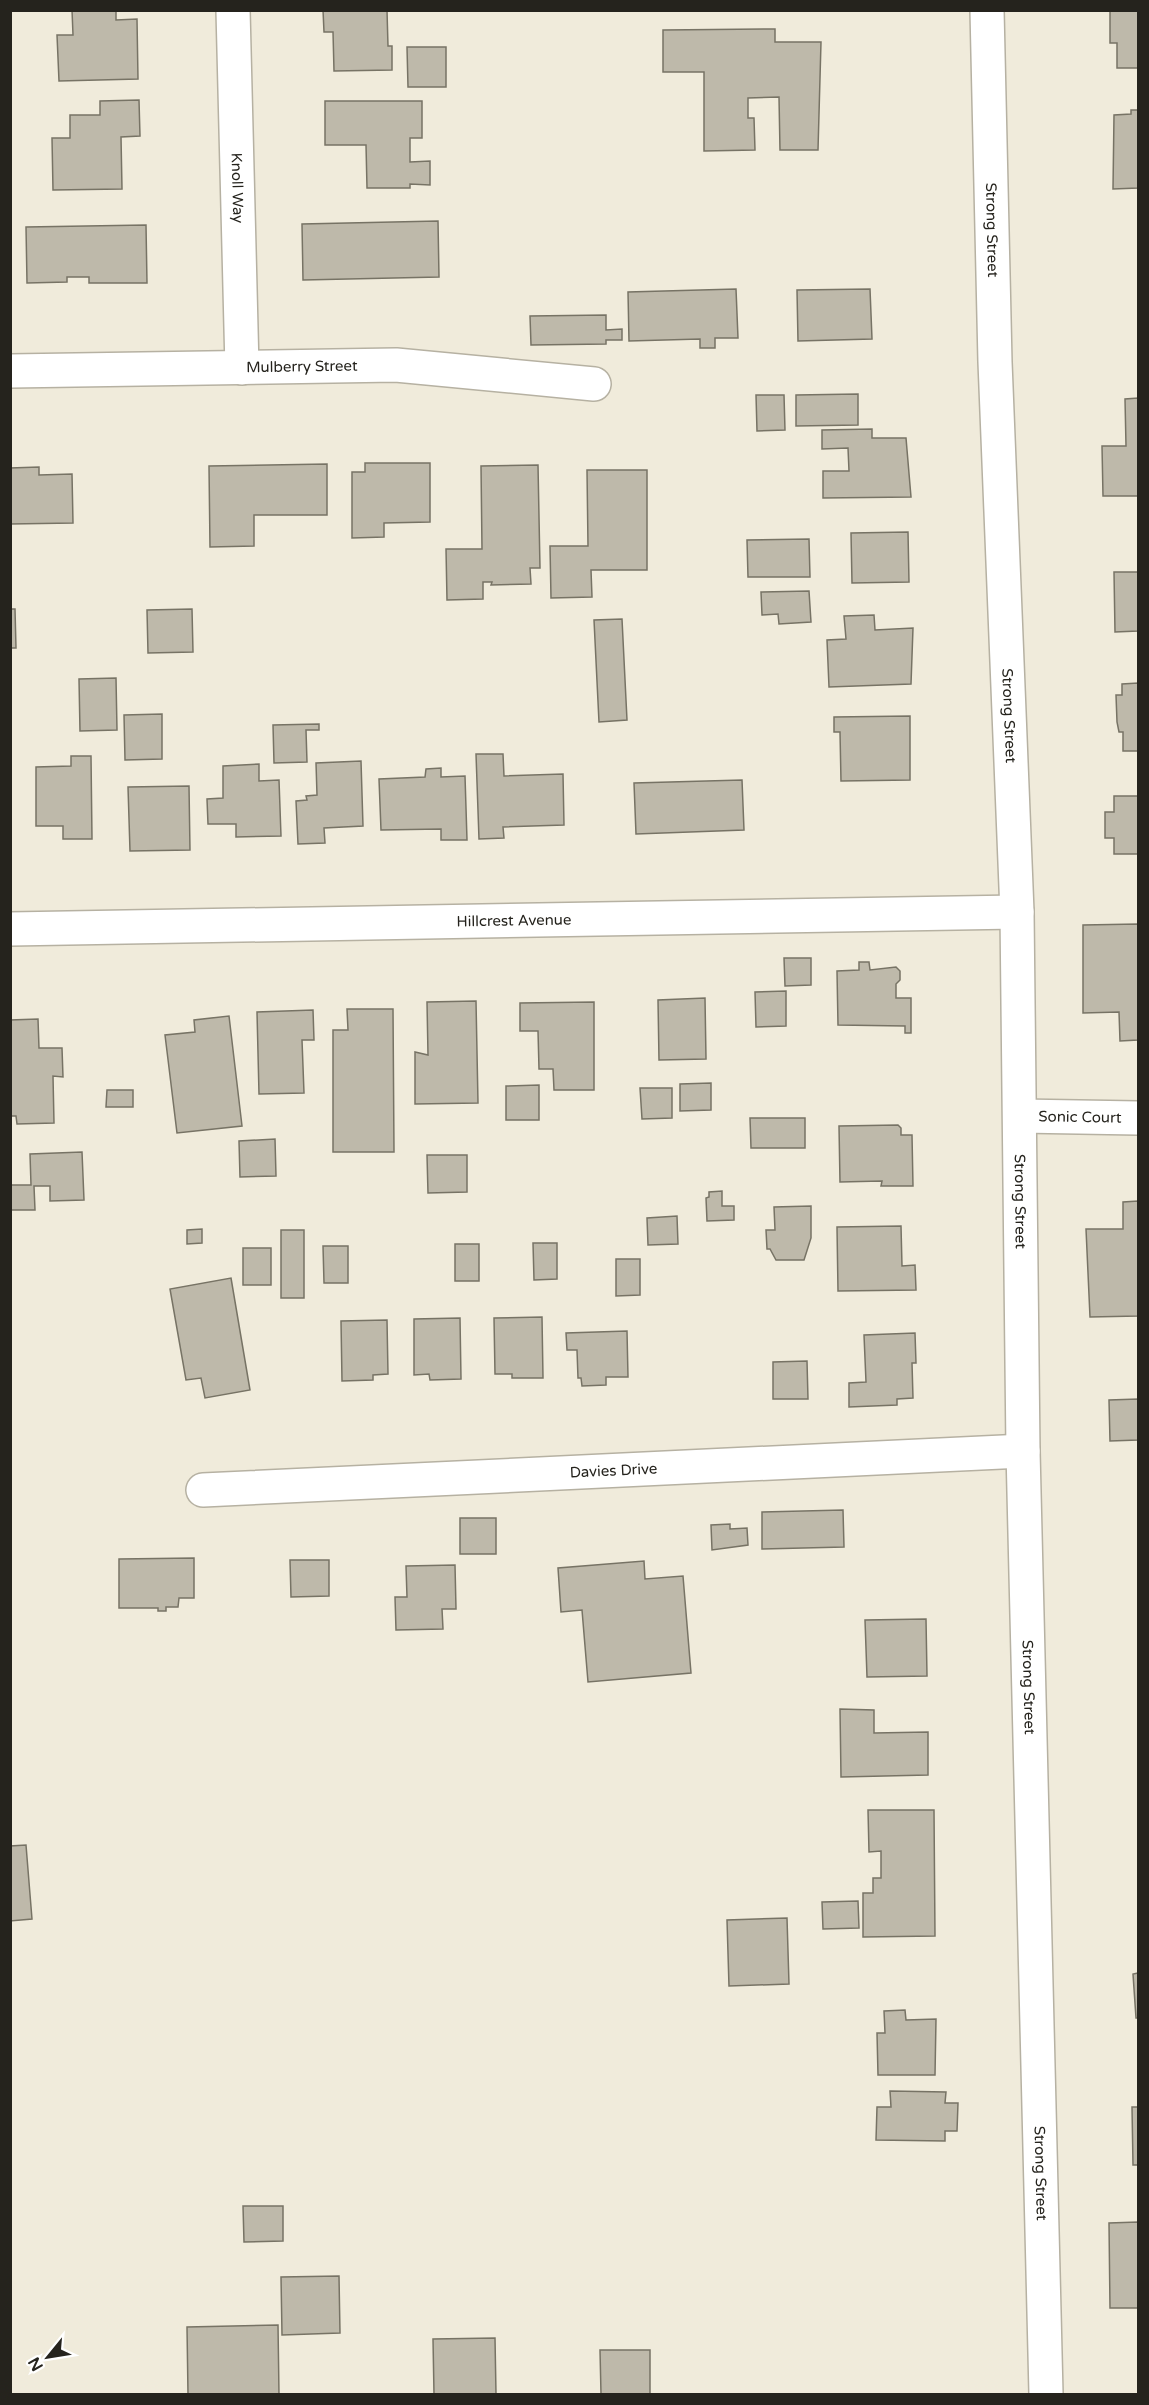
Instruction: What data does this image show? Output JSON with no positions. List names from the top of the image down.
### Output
{
  "streets": {
    "street": [
      "Knoll Way",
      "Strong Street",
      "Mulberry Street",
      "Hillcrest Avenue",
      "Sonic Court",
      "Davies Drive"
    ]
  },
  "crossings": [
    ["Knoll Way", "Mulberry Street"],
    ["Strong Street", "Hillcrest Avenue"],
    ["Strong Street", "Sonic Court"],
    ["Strong Street", "Davies Drive"]
  ],
  "north": "bottom left"
}
